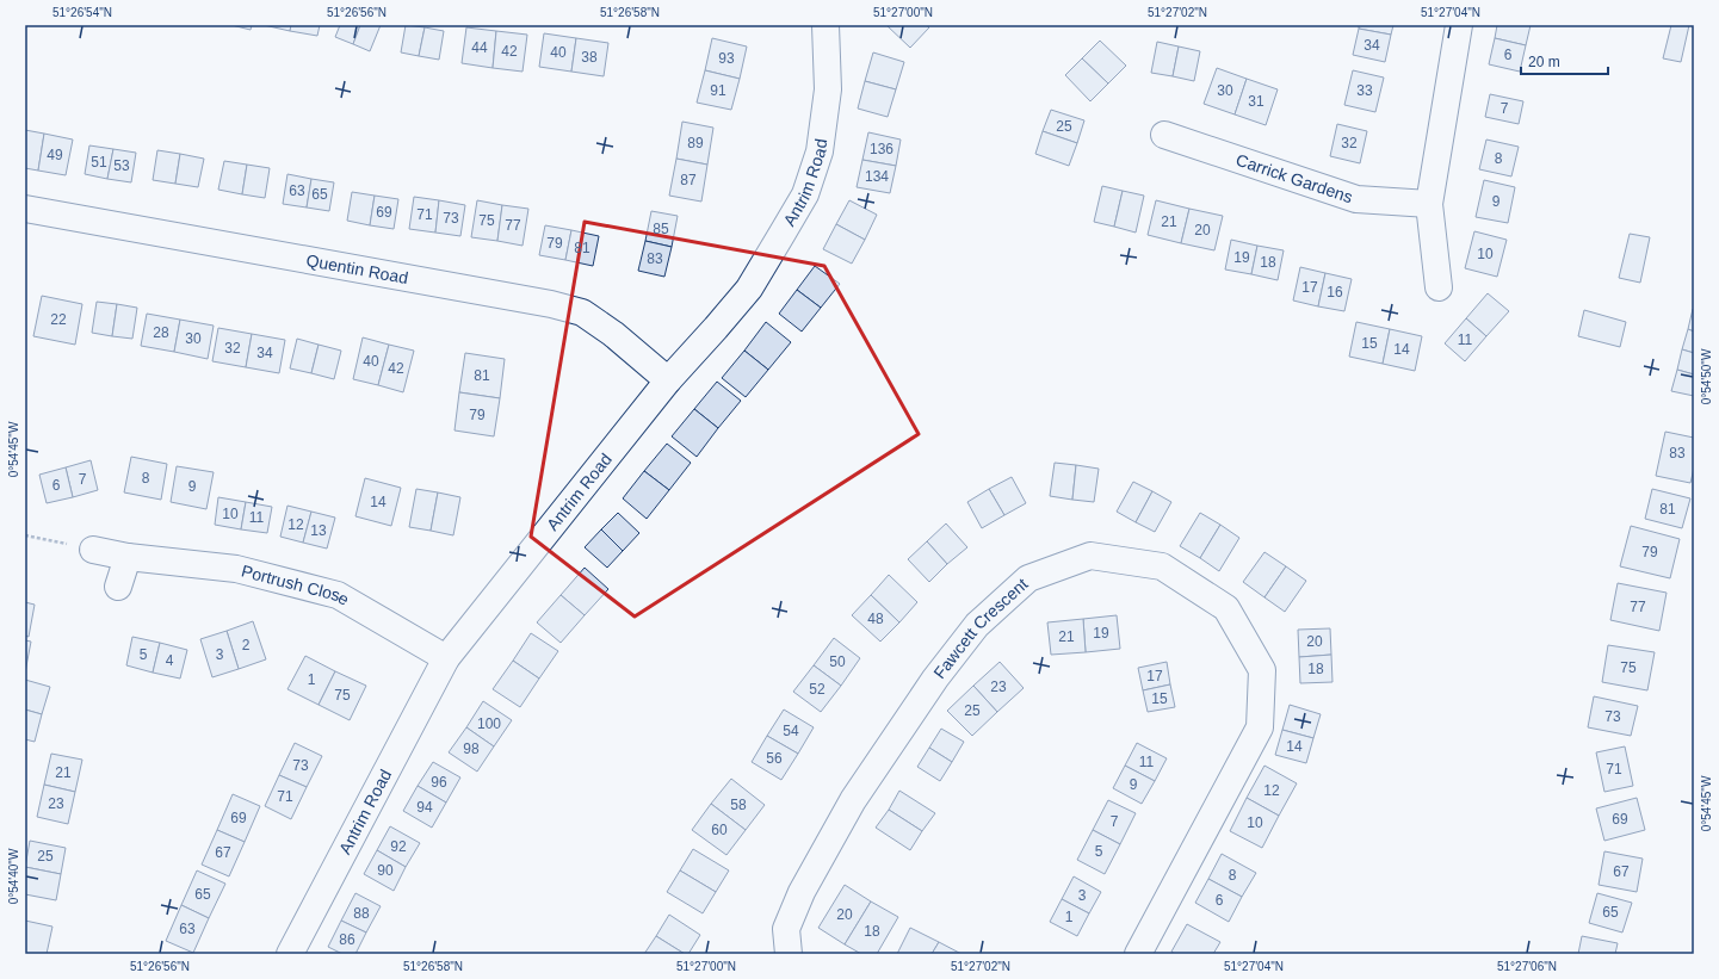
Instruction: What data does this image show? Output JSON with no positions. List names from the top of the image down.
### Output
{
  "streets": {
    "street": [
      "Carrick Gardens",
      "Antrim Road",
      "Quentin Road",
      "Portrush Close",
      "Fawcett Crescent"
    ]
  },
  "crossings": [
    ["Antrim Road", "Quentin Road"],
    ["Antrim Road", "Portrush Close"]
  ],
  "house_numbers": [
    "34",
    "44",
    "42",
    "40",
    "6",
    "38",
    "93",
    "91",
    "30",
    "33",
    "31",
    "7",
    "25",
    "89",
    "32",
    "136",
    "49",
    "8",
    "51",
    "53",
    "134",
    "87",
    "63",
    "65",
    "9",
    "69",
    "71",
    "73",
    "75",
    "21",
    "77",
    "85",
    "20",
    "79",
    "81",
    "10",
    "19",
    "83",
    "18",
    "17",
    "16",
    "22",
    "28",
    "30",
    "11",
    "15",
    "32",
    "14",
    "34",
    "40",
    "42",
    "81",
    "79",
    "83",
    "8",
    "7",
    "6",
    "9",
    "14",
    "81",
    "10",
    "11",
    "12",
    "13",
    "79",
    "77",
    "48",
    "19",
    "21",
    "20",
    "2",
    "5",
    "3",
    "4",
    "50",
    "75",
    "18",
    "17",
    "1",
    "23",
    "52",
    "75",
    "15",
    "25",
    "73",
    "100",
    "54",
    "14",
    "98",
    "56",
    "11",
    "73",
    "71",
    "21",
    "96",
    "9",
    "12",
    "71",
    "23",
    "58",
    "94",
    "69",
    "69",
    "7",
    "10",
    "60",
    "92",
    "5",
    "67",
    "25",
    "90",
    "67",
    "8",
    "65",
    "3",
    "6",
    "65",
    "88",
    "20",
    "1",
    "63",
    "18",
    "86"
  ],
  "scale_bar": "20 m",
  "coordinates": [
    "51°26'54\"N",
    "51°26'56\"N",
    "51°26'58\"N",
    "51°27'00\"N",
    "51°27'02\"N",
    "51°27'04\"N",
    "0°54'50\"W",
    "0°54'45\"W",
    "0°54'40\"W",
    "51°27'06\"N"
  ]
}
